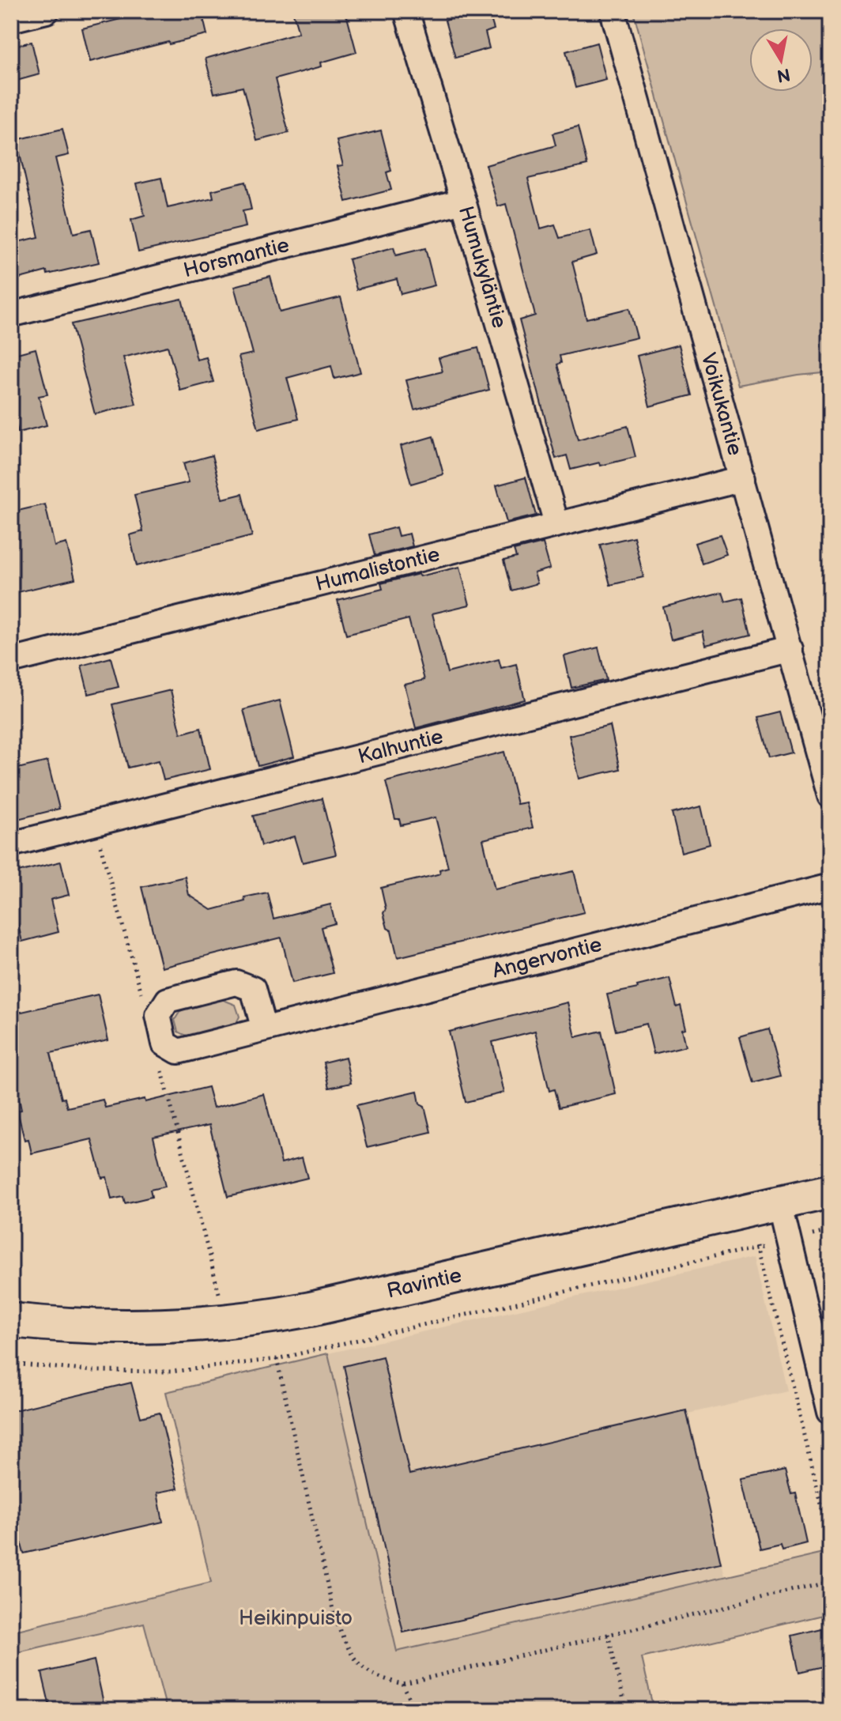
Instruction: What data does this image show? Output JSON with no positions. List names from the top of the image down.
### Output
{
  "streets": {
    "main road": ["Ravintie"],
    "street": [
      "Horsmantie",
      "Humukyläntie",
      "Voikukantie",
      "Humalistontie",
      "Kalhuntie",
      "Angervontie"
    ]
  },
  "crossings": [
    ["Horsmantie", "Humukyläntie"],
    ["Humukyläntie", "Humalistontie"],
    ["Voikukantie", "Humalistontie"],
    ["Voikukantie", "Kalhuntie"]
  ],
  "parks": ["Heikinpuisto"],
  "north": "bottom"
}
